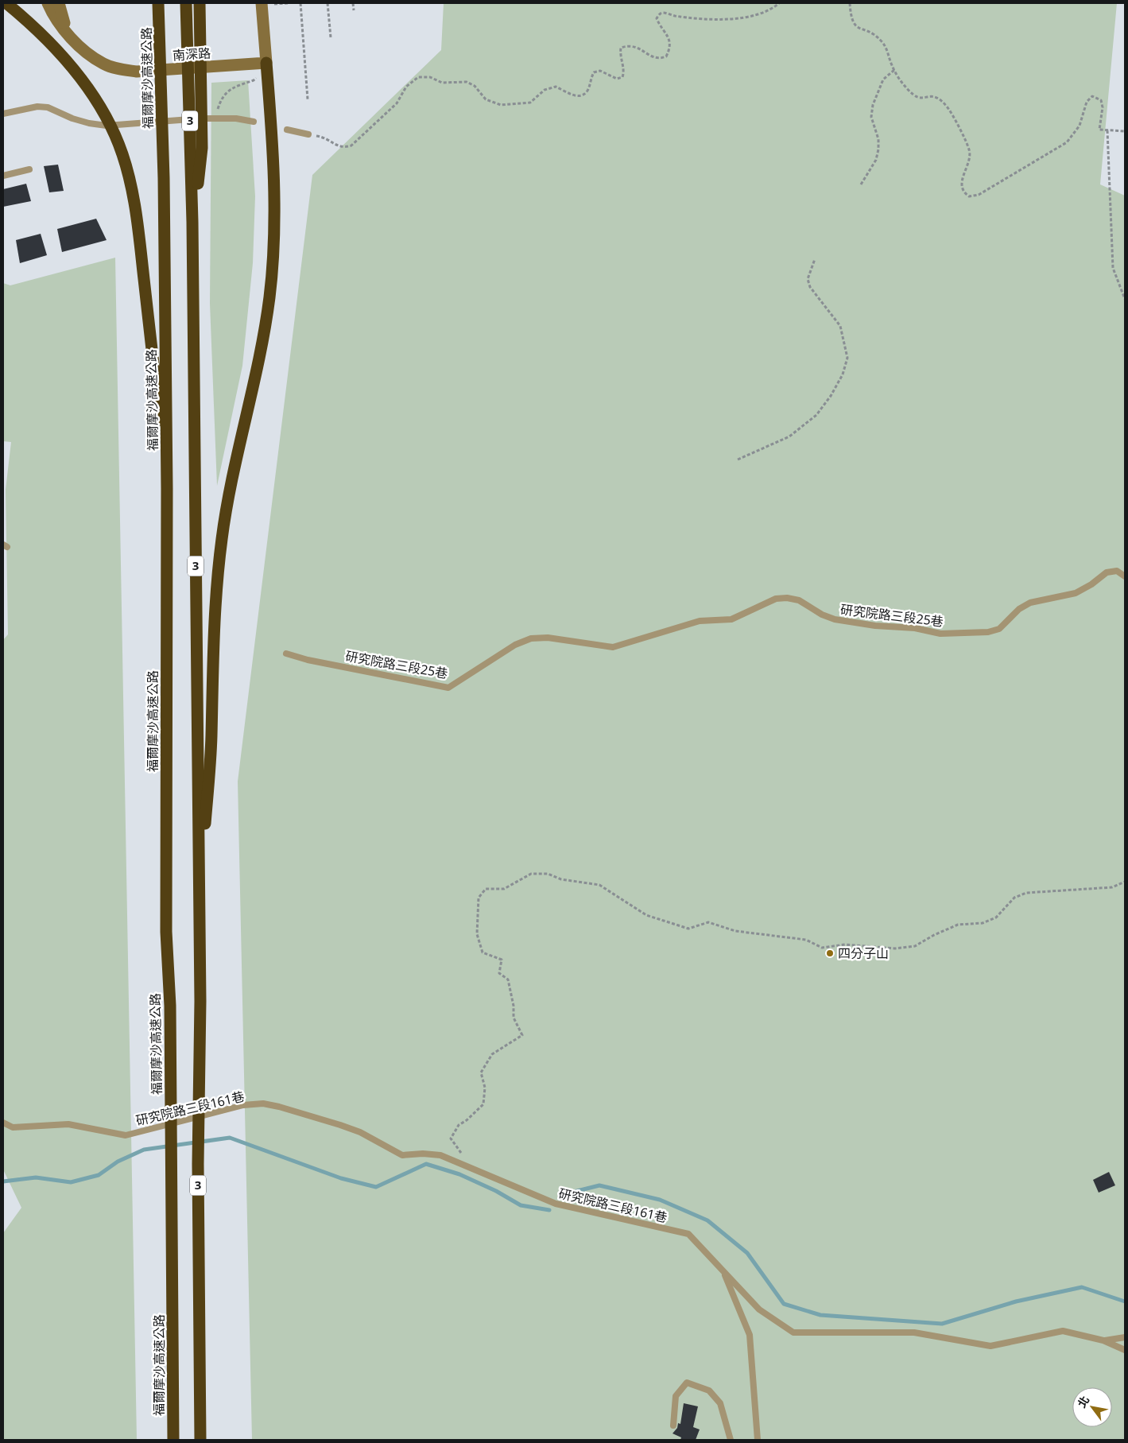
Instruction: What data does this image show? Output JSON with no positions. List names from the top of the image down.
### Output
{
  "streets": {
    "highway": ["福爾摩沙高速公路", "3"],
    "main road": ["南深路"],
    "lane": ["研究院路三段25巷", "研究院路三段161巷"]
  },
  "places": ["四分子山"],
  "north": "top left"
}
